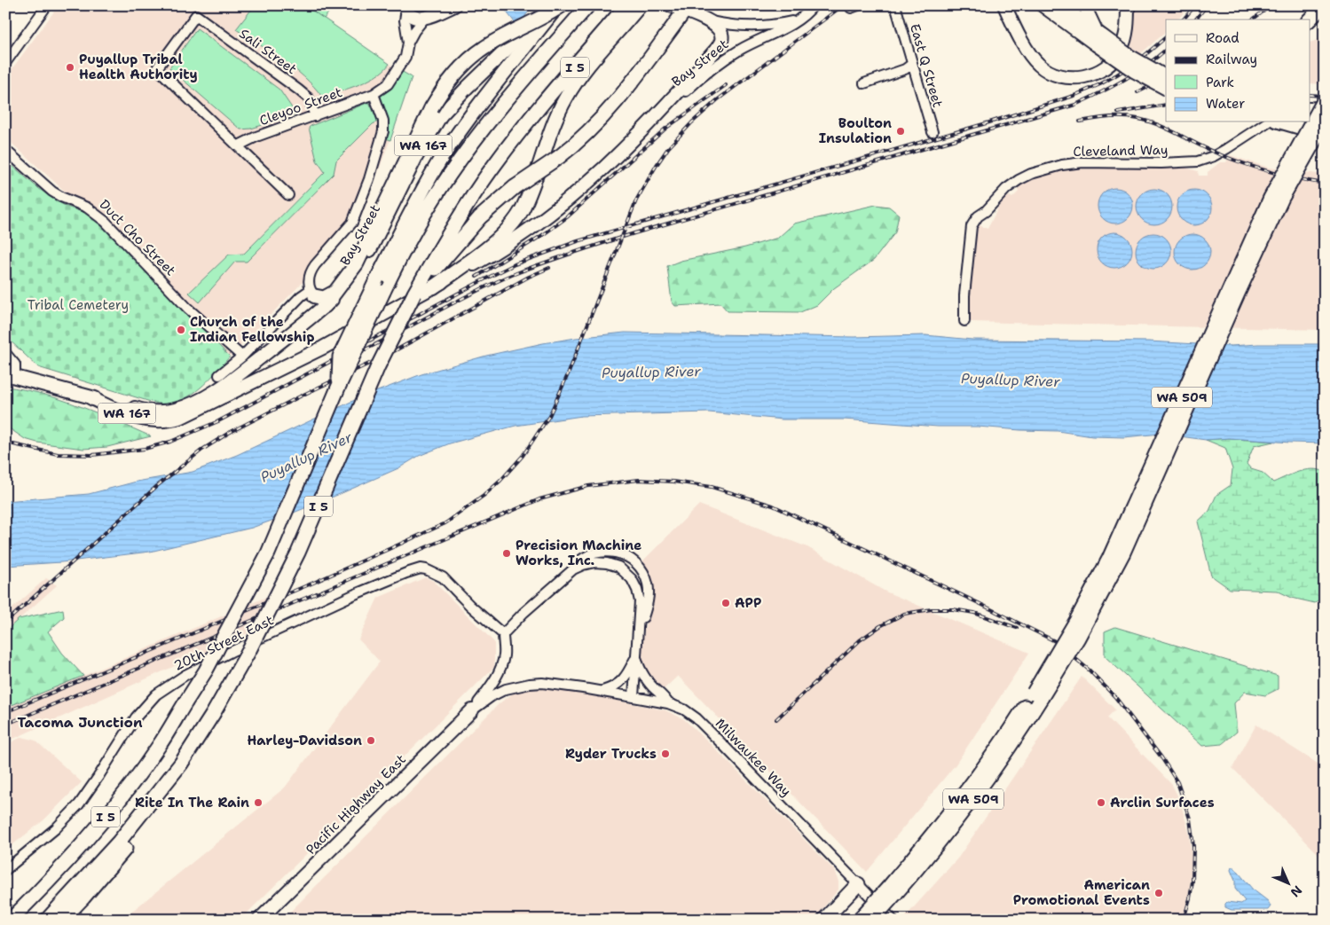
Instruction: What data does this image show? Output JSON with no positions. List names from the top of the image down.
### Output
{
  "streets": {
    "highway": ["I 5", "WA 509"],
    "main road": ["Bay Street", "WA 167", "Pacific Highway East"],
    "street": [
      "Sali Street",
      "East Q Street",
      "Cleyoo Street",
      "Cleveland Way",
      "Duct Cho Street",
      "20th Street East",
      "Milwaukee Way"
    ]
  },
  "crossings": [
    ["Sali Street", "Cleyoo Street"],
    ["Milwaukee Way", "Pacific Highway East"]
  ],
  "districts": ["Tacoma Junction"],
  "water": ["Puyallup River"],
  "parks": ["Tribal Cemetery"],
  "places": [
    "Puyallup Tribal Health Authority",
    "Boulton Insulation",
    "Church of the Indian Fellowship",
    "Precision Machine Works, Inc.",
    "APP",
    "Harley-Davidson",
    "Ryder Trucks",
    "Rite In The Rain",
    "Arclin Surfaces",
    "American Promotional Events"
  ],
  "legend": [
    "Road",
    "Railway",
    "Park",
    "Water"
  ],
  "north": "bottom right"
}
